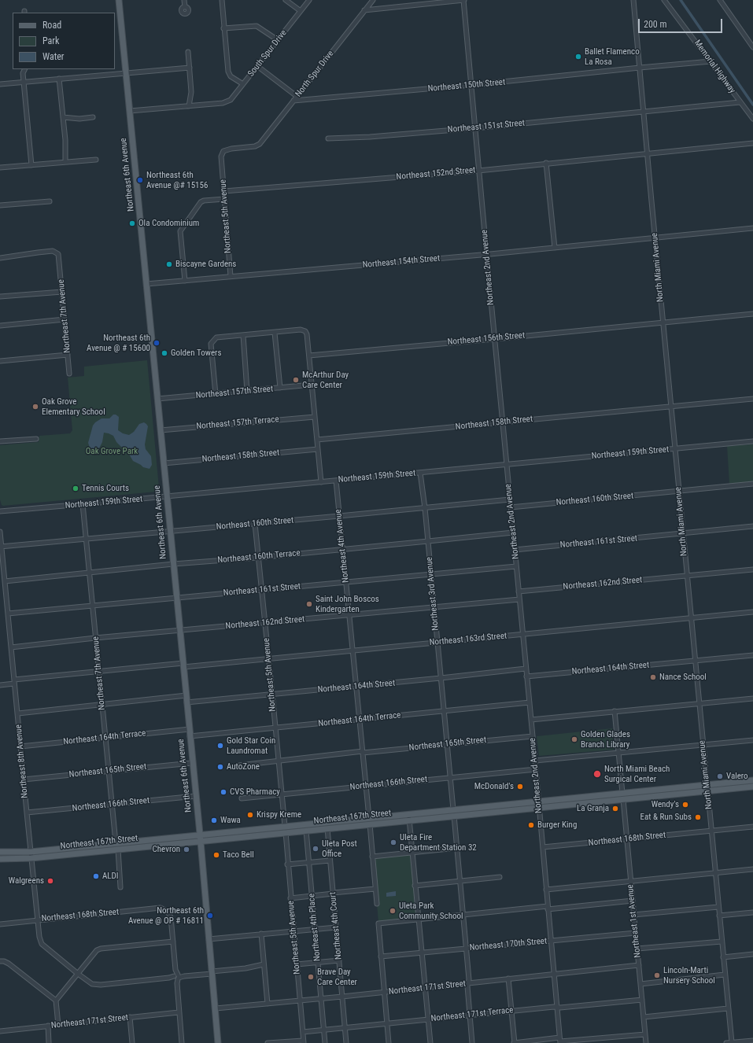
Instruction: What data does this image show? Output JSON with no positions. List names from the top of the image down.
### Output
{
  "streets": {
    "main road": ["Northeast 6th Avenue", "Northeast 167th Street"],
    "street": [
      "South Spur Drive",
      "Memorial Highway",
      "North Spur Drive",
      "Northeast 150th Street",
      "Northeast 151st Street",
      "Northeast 152nd Street",
      "Northeast 5th Avenue",
      "Northeast 154th Street",
      "Northeast 2nd Avenue",
      "North Miami Avenue",
      "Northeast 7th Avenue",
      "Northeast 156th Street",
      "Northeast 157th Street",
      "Northeast 157th Terrace",
      "Northeast 158th Street",
      "Northeast 159th Street",
      "Northeast 160th Street",
      "Northeast 161st Street",
      "Northeast 4th Avenue",
      "Northeast 160th Terrace",
      "Northeast 162nd Street",
      "Northeast 3rd Avenue",
      "Northeast 163rd Street",
      "Northeast 164th Street",
      "Northeast 164th Terrace",
      "Northeast 165th Street",
      "Northeast 8th Avenue",
      "Northeast 166th Street",
      "Northeast 168th Street",
      "Northeast 1st Avenue",
      "Northeast 4th Court",
      "Northeast 4th Place",
      "Northeast 170th Street",
      "Northeast 171st Street",
      "Northeast 171st Terrace"
    ]
  },
  "crossings": [
    ["Memorial Highway", "Northeast 150th Street"],
    ["Memorial Highway", "Northeast 151st Street"],
    ["North Spur Drive", "Northeast 150th Street"],
    ["North Spur Drive", "Northeast 5th Avenue"],
    ["Northeast 150th Street", "Northeast 2nd Avenue"],
    ["Northeast 150th Street", "North Miami Avenue"],
    ["Northeast 151st Street", "Northeast 2nd Avenue"],
    ["Northeast 151st Street", "North Miami Avenue"],
    ["Northeast 152nd Street", "Northeast 5th Avenue"],
    ["Northeast 152nd Street", "Northeast 2nd Avenue"],
    ["Northeast 152nd Street", "North Miami Avenue"],
    ["Northeast 6th Avenue", "Northeast 154th Street"],
    ["Northeast 6th Avenue", "Northeast 157th Street"],
    ["Northeast 6th Avenue", "Northeast 157th Terrace"],
    ["Northeast 6th Avenue", "Northeast 158th Street"],
    ["Northeast 6th Avenue", "Northeast 159th Street"],
    ["Northeast 6th Avenue", "Northeast 160th Street"],
    ["Northeast 6th Avenue", "Northeast 161st Street"],
    ["Northeast 6th Avenue", "Northeast 160th Terrace"],
    ["Northeast 6th Avenue", "Northeast 162nd Street"],
    ["Northeast 6th Avenue", "Northeast 163rd Street"],
    ["Northeast 6th Avenue", "Northeast 164th Street"],
    ["Northeast 6th Avenue", "Northeast 164th Terrace"],
    ["Northeast 6th Avenue", "Northeast 165th Street"],
    ["Northeast 6th Avenue", "Northeast 166th Street"],
    ["Northeast 6th Avenue", "Northeast 167th Street"],
    ["Northeast 6th Avenue", "Northeast 171st Street"],
    ["Northeast 5th Avenue", "Northeast 154th Street"],
    ["Northeast 5th Avenue", "Northeast 160th Street"],
    ["Northeast 5th Avenue", "Northeast 161st Street"],
    ["Northeast 5th Avenue", "Northeast 160th Terrace"],
    ["Northeast 5th Avenue", "Northeast 162nd Street"],
    ["Northeast 5th Avenue", "Northeast 163rd Street"],
    ["Northeast 5th Avenue", "Northeast 164th Street"],
    ["Northeast 5th Avenue", "Northeast 164th Terrace"],
    ["Northeast 5th Avenue", "Northeast 165th Street"],
    ["Northeast 5th Avenue", "Northeast 166th Street"],
    ["Northeast 5th Avenue", "Northeast 167th Street"],
    ["Northeast 5th Avenue", "Northeast 171st Street"],
    ["Northeast 5th Avenue", "Northeast 171st Terrace"],
    ["Northeast 154th Street", "Northeast 2nd Avenue"],
    ["Northeast 154th Street", "North Miami Avenue"],
    ["Northeast 2nd Avenue", "Northeast 156th Street"],
    ["Northeast 2nd Avenue", "Northeast 158th Street"],
    ["Northeast 2nd Avenue", "Northeast 159th Street"],
    ["Northeast 2nd Avenue", "Northeast 160th Street"],
    ["Northeast 2nd Avenue", "Northeast 161st Street"],
    ["Northeast 2nd Avenue", "Northeast 160th Terrace"],
    ["Northeast 2nd Avenue", "Northeast 162nd Street"],
    ["Northeast 2nd Avenue", "Northeast 163rd Street"],
    ["Northeast 2nd Avenue", "Northeast 164th Street"],
    ["Northeast 2nd Avenue", "Northeast 164th Terrace"],
    ["Northeast 2nd Avenue", "Northeast 165th Street"],
    ["Northeast 2nd Avenue", "Northeast 166th Street"],
    ["Northeast 2nd Avenue", "Northeast 167th Street"],
    ["Northeast 2nd Avenue", "Northeast 168th Street"],
    ["Northeast 2nd Avenue", "Northeast 170th Street"],
    ["Northeast 2nd Avenue", "Northeast 171st Street"],
    ["Northeast 2nd Avenue", "Northeast 171st Terrace"],
    ["North Miami Avenue", "Northeast 156th Street"],
    ["North Miami Avenue", "Northeast 158th Street"],
    ["North Miami Avenue", "Northeast 159th Street"],
    ["North Miami Avenue", "Northeast 160th Street"],
    ["North Miami Avenue", "Northeast 161st Street"],
    ["North Miami Avenue", "Northeast 162nd Street"],
    ["North Miami Avenue", "Northeast 163rd Street"],
    ["North Miami Avenue", "Northeast 164th Street"],
    ["North Miami Avenue", "Northeast 167th Street"],
    ["North Miami Avenue", "Northeast 168th Street"],
    ["Northeast 7th Avenue", "Northeast 159th Street"],
    ["Northeast 7th Avenue", "Northeast 160th Street"],
    ["Northeast 7th Avenue", "Northeast 161st Street"],
    ["Northeast 7th Avenue", "Northeast 160th Terrace"],
    ["Northeast 7th Avenue", "Northeast 162nd Street"],
    ["Northeast 7th Avenue", "Northeast 163rd Street"],
    ["Northeast 7th Avenue", "Northeast 164th Terrace"],
    ["Northeast 7th Avenue", "Northeast 165th Street"],
    ["Northeast 7th Avenue", "Northeast 166th Street"],
    ["Northeast 7th Avenue", "Northeast 167th Street"],
    ["Northeast 159th Street", "Northeast 4th Avenue"],
    ["Northeast 159th Street", "Northeast 3rd Avenue"],
    ["Northeast 160th Street", "Northeast 4th Avenue"],
    ["Northeast 160th Street", "Northeast 3rd Avenue"],
    ["Northeast 160th Street", "Northeast 8th Avenue"],
    ["Northeast 161st Street", "Northeast 4th Avenue"],
    ["Northeast 161st Street", "Northeast 3rd Avenue"],
    ["Northeast 161st Street", "Northeast 8th Avenue"],
    ["Northeast 4th Avenue", "Northeast 160th Terrace"],
    ["Northeast 4th Avenue", "Northeast 162nd Street"],
    ["Northeast 4th Avenue", "Northeast 163rd Street"],
    ["Northeast 4th Avenue", "Northeast 164th Street"],
    ["Northeast 4th Avenue", "Northeast 164th Terrace"],
    ["Northeast 4th Avenue", "Northeast 165th Street"],
    ["Northeast 4th Avenue", "Northeast 166th Street"],
    ["Northeast 4th Avenue", "Northeast 167th Street"],
    ["Northeast 160th Terrace", "Northeast 3rd Avenue"],
    ["Northeast 160th Terrace", "Northeast 8th Avenue"],
    ["Northeast 162nd Street", "Northeast 3rd Avenue"],
    ["Northeast 162nd Street", "Northeast 8th Avenue"],
    ["Northeast 3rd Avenue", "Northeast 163rd Street"],
    ["Northeast 3rd Avenue", "Northeast 164th Street"],
    ["Northeast 3rd Avenue", "Northeast 164th Terrace"],
    ["Northeast 3rd Avenue", "Northeast 165th Street"],
    ["Northeast 3rd Avenue", "Northeast 166th Street"],
    ["Northeast 3rd Avenue", "Northeast 167th Street"],
    ["Northeast 163rd Street", "Northeast 8th Avenue"],
    ["Northeast 164th Terrace", "Northeast 8th Avenue"],
    ["Northeast 165th Street", "Northeast 8th Avenue"],
    ["Northeast 8th Avenue", "Northeast 166th Street"],
    ["Northeast 8th Avenue", "Northeast 167th Street"],
    ["Northeast 8th Avenue", "Northeast 168th Street"],
    ["Northeast 167th Street", "Northeast 1st Avenue"],
    ["Northeast 167th Street", "Northeast 4th Court"],
    ["Northeast 167th Street", "Northeast 4th Place"],
    ["Northeast 168th Street", "Northeast 1st Avenue"],
    ["Northeast 1st Avenue", "Northeast 170th Street"],
    ["Northeast 1st Avenue", "Northeast 171st Street"],
    ["Northeast 1st Avenue", "Northeast 171st Terrace"],
    ["Northeast 4th Court", "Northeast 171st Street"],
    ["Northeast 4th Court", "Northeast 171st Terrace"],
    ["Northeast 4th Place", "Northeast 171st Street"],
    ["Northeast 4th Place", "Northeast 171st Terrace"]
  ],
  "parks": ["Oak Grove Park"],
  "places": [
    "Ballet Flamenco La Rosa",
    "Northeast 6th Avenue @# 15156",
    "Ola Condominium",
    "Biscayne Gardens",
    "Northeast 6th Avenue @ # 15600",
    "Golden Towers",
    "McArthur Day Care Center",
    "Oak Grove Elementary School",
    "Tennis Courts",
    "Saint John Boscos Kindergarten",
    "Nance School",
    "Golden Glades Branch Library",
    "Gold Star Coin Laundromat",
    "AutoZone",
    "North Miami Beach Surgical Center",
    "Valero",
    "McDonald's",
    "CVS Pharmacy",
    "Wendy's",
    "La Granja",
    "Krispy Kreme",
    "Eat & Run Subs",
    "Wawa",
    "Burger King",
    "Uleta Fire Department Station 32",
    "Uleta Post Office",
    "Chevron",
    "Taco Bell",
    "ALDI",
    "Walgreens",
    "Uleta Park Community School",
    "Northeast 6th Avenue @ OP # 16811",
    "Lincoln-Marti Nursery School",
    "Brave Day Care Center"
  ],
  "legend": ["Road", "Park", "Water"],
  "scale_bar": "200 m"
}
